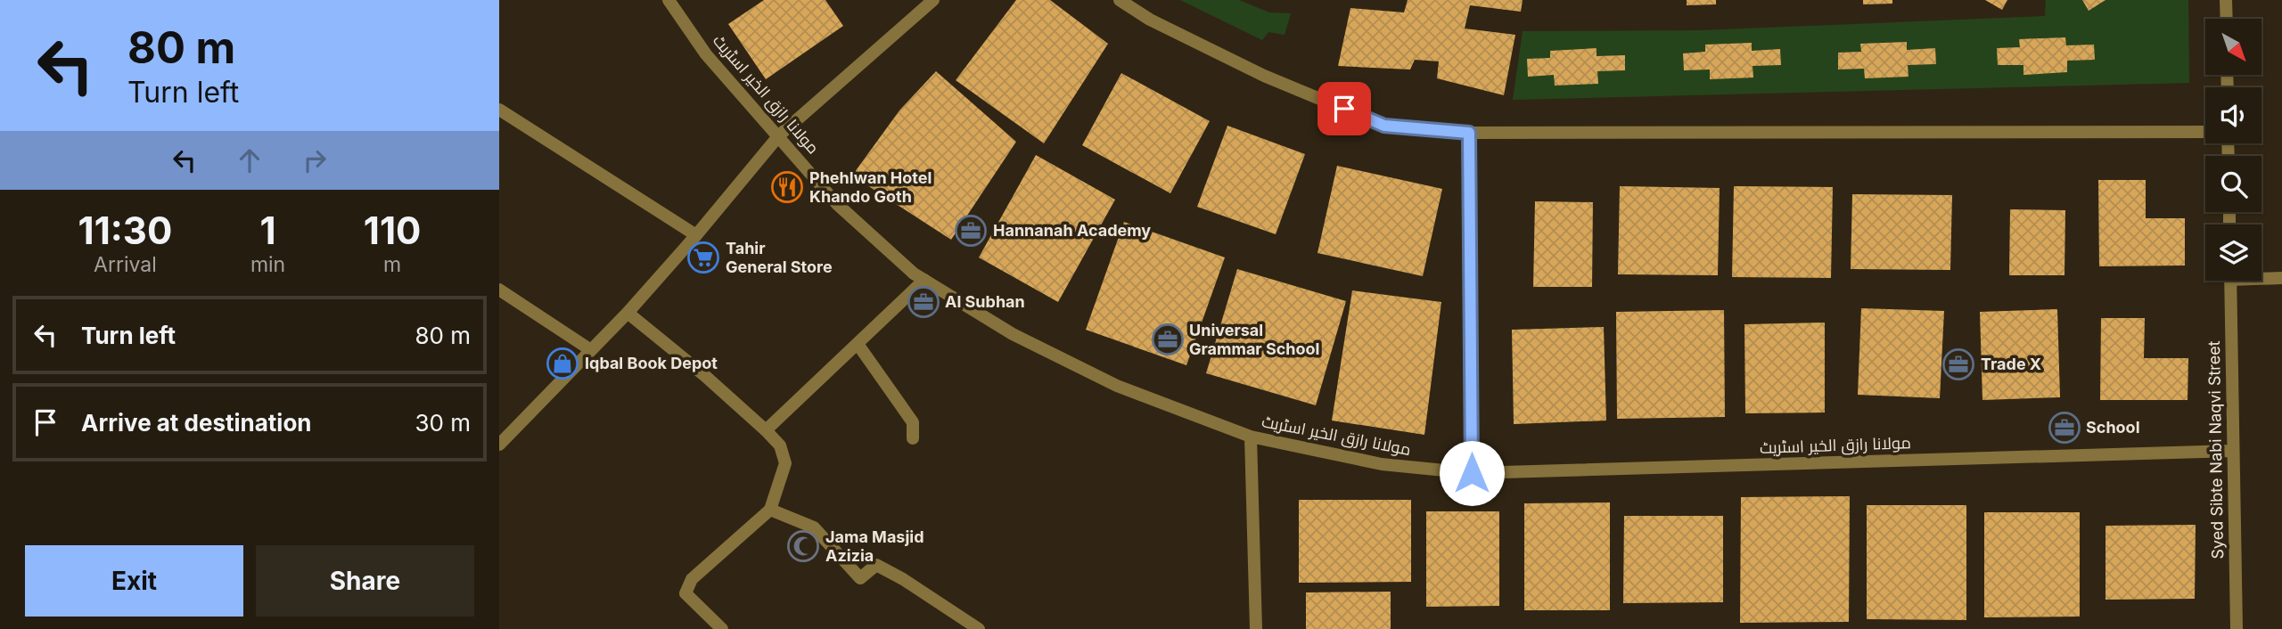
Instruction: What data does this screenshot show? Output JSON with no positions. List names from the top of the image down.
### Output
{
  "streets": {
    "street": ["مولانا رازق الخیر اسٹریٹ", "Syed Sibte Nabi Naqvi Street"]
  },
  "crossings": [
    ["مولانا رازق الخیر اسٹریٹ", "Syed Sibte Nabi Naqvi Street"]
  ],
  "places": {
    "restaurant": ["Phehlwan Hotel Khando Goth"],
    "office": [
      "Hannanah Academy",
      "Al Subhan",
      "Universal Grammar School",
      "Trade X",
      "School"
    ],
    "supermarket": ["Tahir General Store"],
    "shop": ["Iqbal Book Depot"],
    "mosque": ["Jama Masjid Azizia"]
  },
  "north": "bottom right",
  "page": {
    "turn": ["80 m", "Turn left"],
    "eta": [
      "11:30",
      "Arrival",
      "1",
      "min",
      "110",
      "m"
    ],
    "list": [
      {
        "name": "Turn left",
        "value": "80 m"
      },
      {
        "name": "Arrive at destination",
        "value": "30 m"
      }
    ],
    "buttons": ["Exit", "Share"]
  }
}
